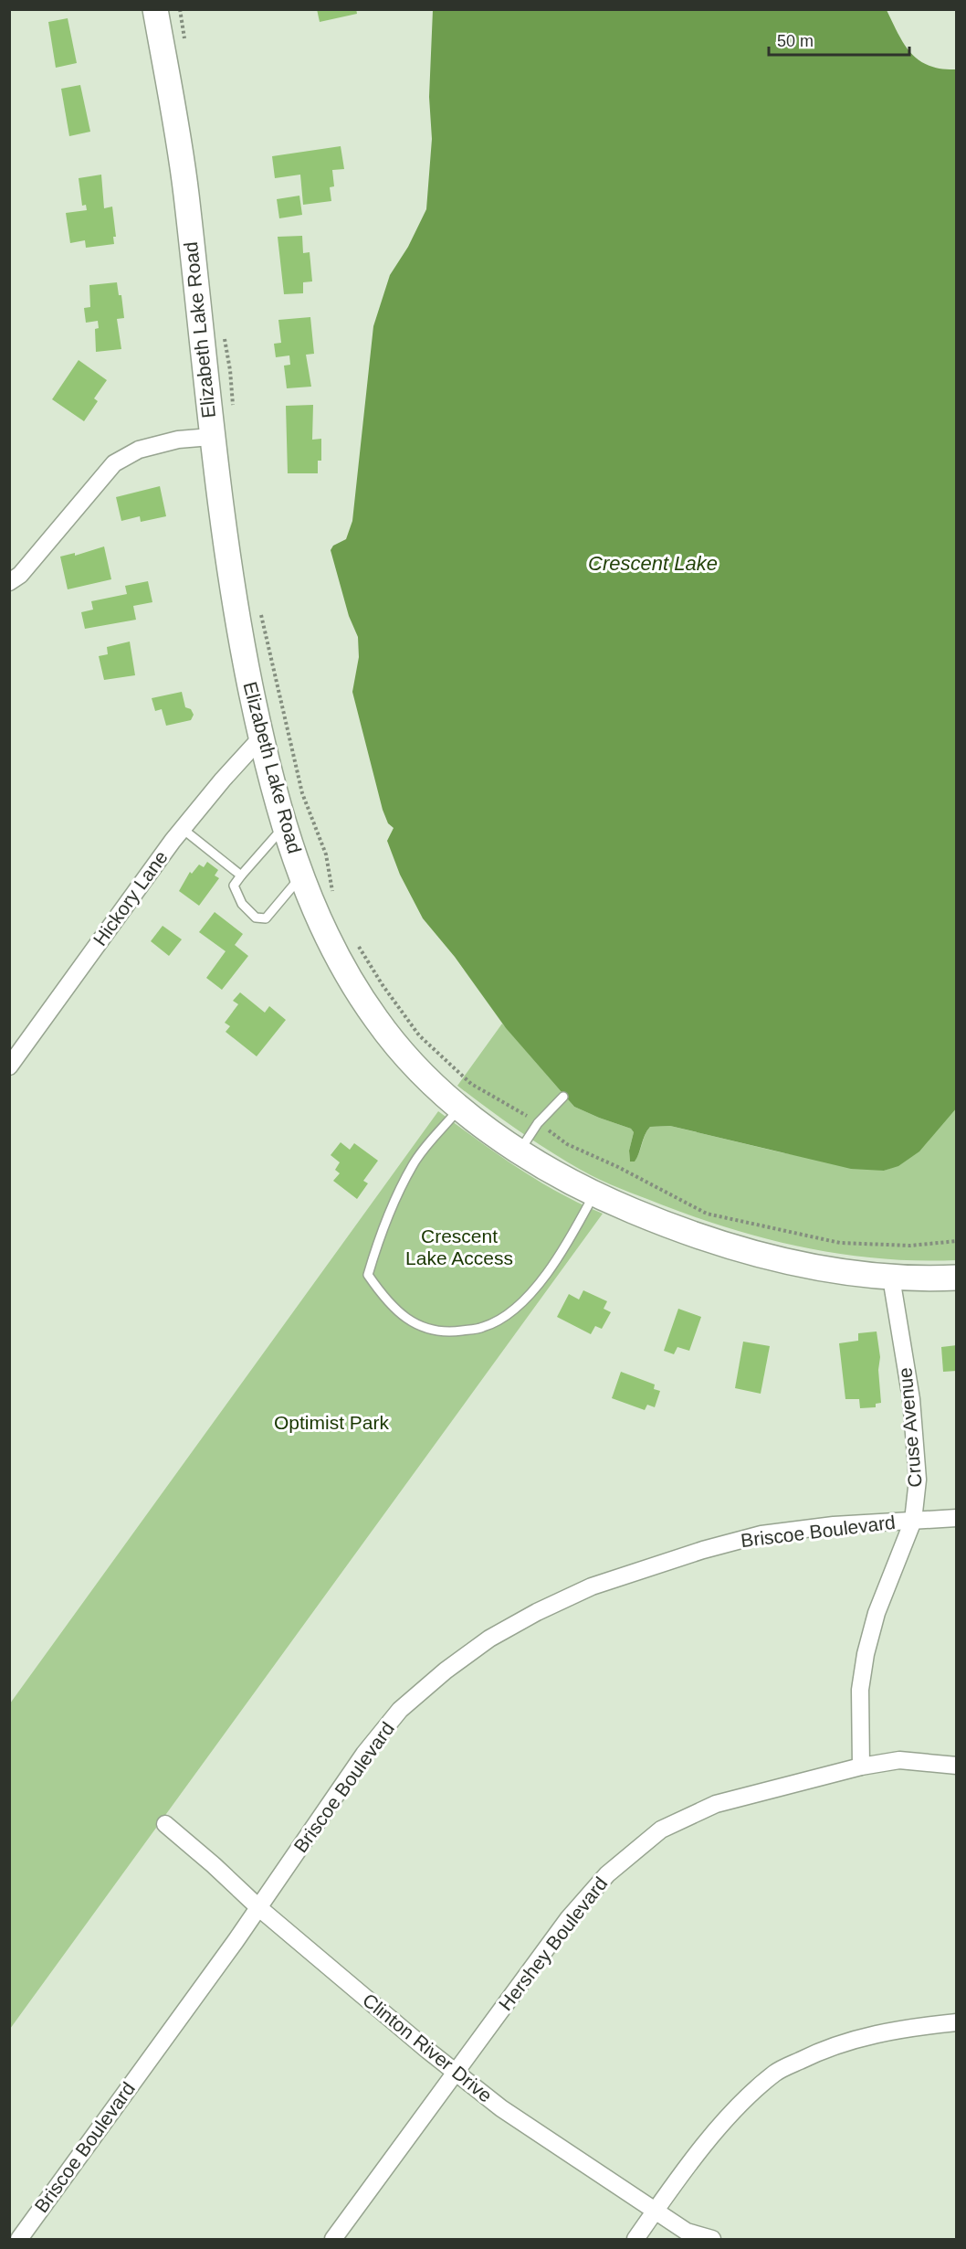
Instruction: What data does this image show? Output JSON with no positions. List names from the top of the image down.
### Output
{
  "streets": {
    "street": [
      "Elizabeth Lake Road",
      "Hickory Lane",
      "Cruse Avenue",
      "Briscoe Boulevard",
      "Hershey Boulevard",
      "Clinton River Drive"
    ]
  },
  "crossings": [
    ["Elizabeth Lake Road", "Hickory Lane"],
    ["Elizabeth Lake Road", "Cruse Avenue"],
    ["Cruse Avenue", "Briscoe Boulevard"],
    ["Cruse Avenue", "Hershey Boulevard"],
    ["Briscoe Boulevard", "Clinton River Drive"],
    ["Hershey Boulevard", "Clinton River Drive"]
  ],
  "water": ["Crescent Lake"],
  "parks": ["Crescent Lake Access", "Optimist Park"],
  "scale_bar": "50 m"
}
